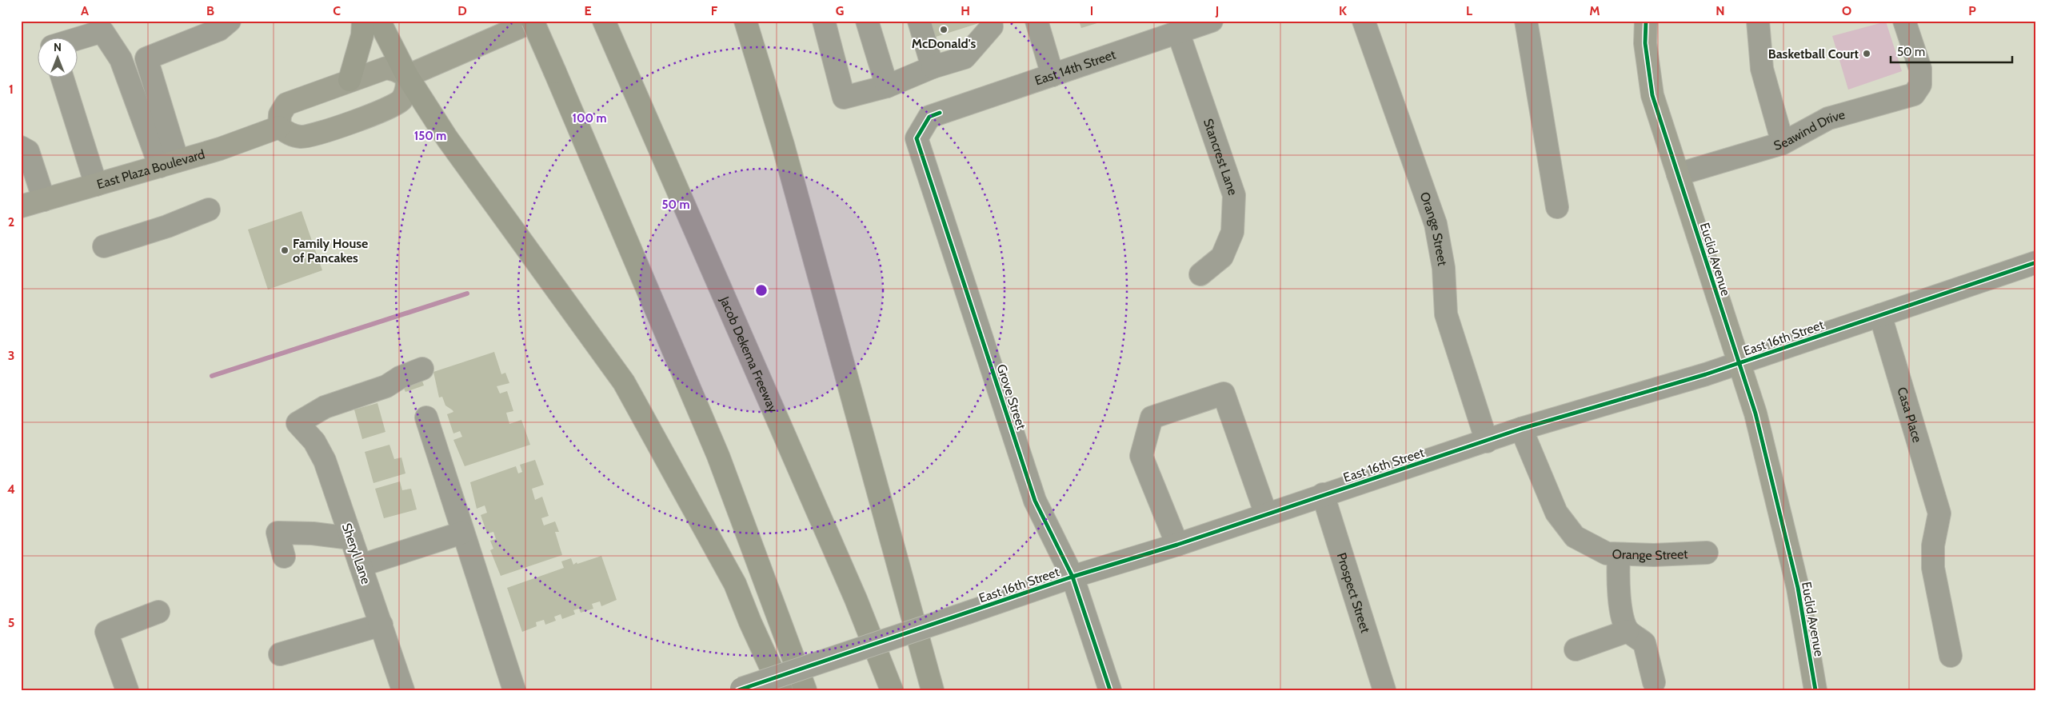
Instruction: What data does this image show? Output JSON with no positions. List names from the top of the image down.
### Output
{
  "streets": {
    "highway": ["Jacob Dekema Freeway"],
    "main road": ["East Plaza Boulevard", "Euclid Avenue"],
    "street": [
      "East 14th Street",
      "Seawind Drive",
      "Stancrest Lane",
      "Orange Street",
      "East 16th Street",
      "Grove Street",
      "Casa Place",
      "Sheryl Lane",
      "Prospect Street"
    ]
  },
  "crossings": [
    ["East 14th Street", "Stancrest Lane"],
    ["East 14th Street", "Grove Street"],
    ["Seawind Drive", "Euclid Avenue"],
    ["Orange Street", "East 16th Street"],
    ["Euclid Avenue", "East 16th Street"],
    ["East 16th Street", "Grove Street"],
    ["East 16th Street", "Casa Place"],
    ["East 16th Street", "Prospect Street"]
  ],
  "places": ["McDonald's", "Basketball Court", "Family House of Pancakes"],
  "scale_bar": "50 m",
  "north": "top",
  "grid": {
    "columns": [
      "A",
      "B",
      "C",
      "D",
      "E",
      "F",
      "G",
      "H",
      "I",
      "J",
      "K",
      "L",
      "M",
      "N",
      "O",
      "P"
    ],
    "rows": [
      "1",
      "2",
      "3",
      "4",
      "5"
    ]
  },
  "rings": ["100 m", "150 m", "50 m"]
}
